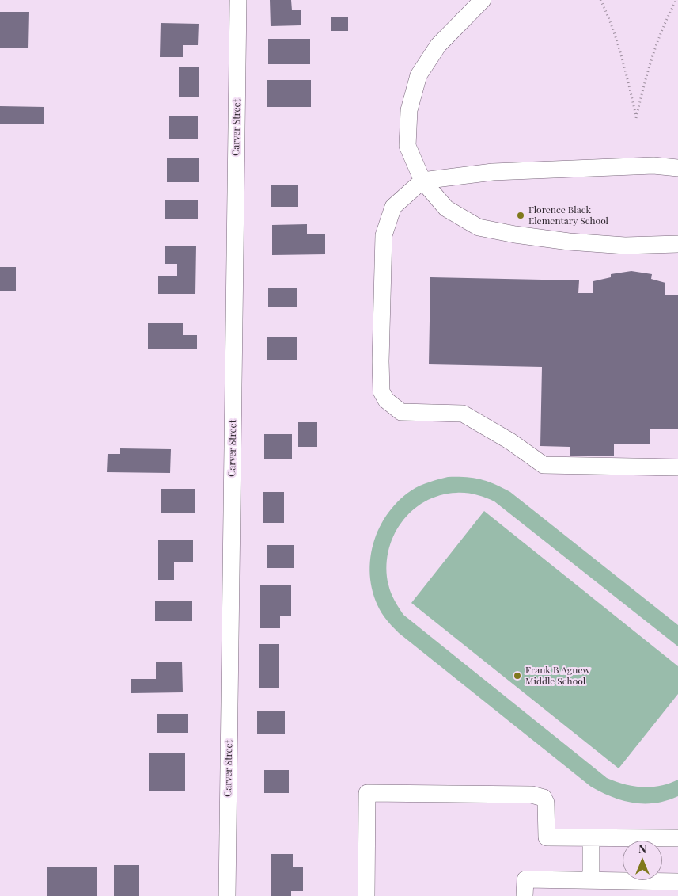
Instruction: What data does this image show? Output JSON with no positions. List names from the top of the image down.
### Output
{
  "streets": {
    "street": ["Carver Street"]
  },
  "places": ["Florence Black Elementary School", "Frank B Agnew Middle School"],
  "north": "top"
}
